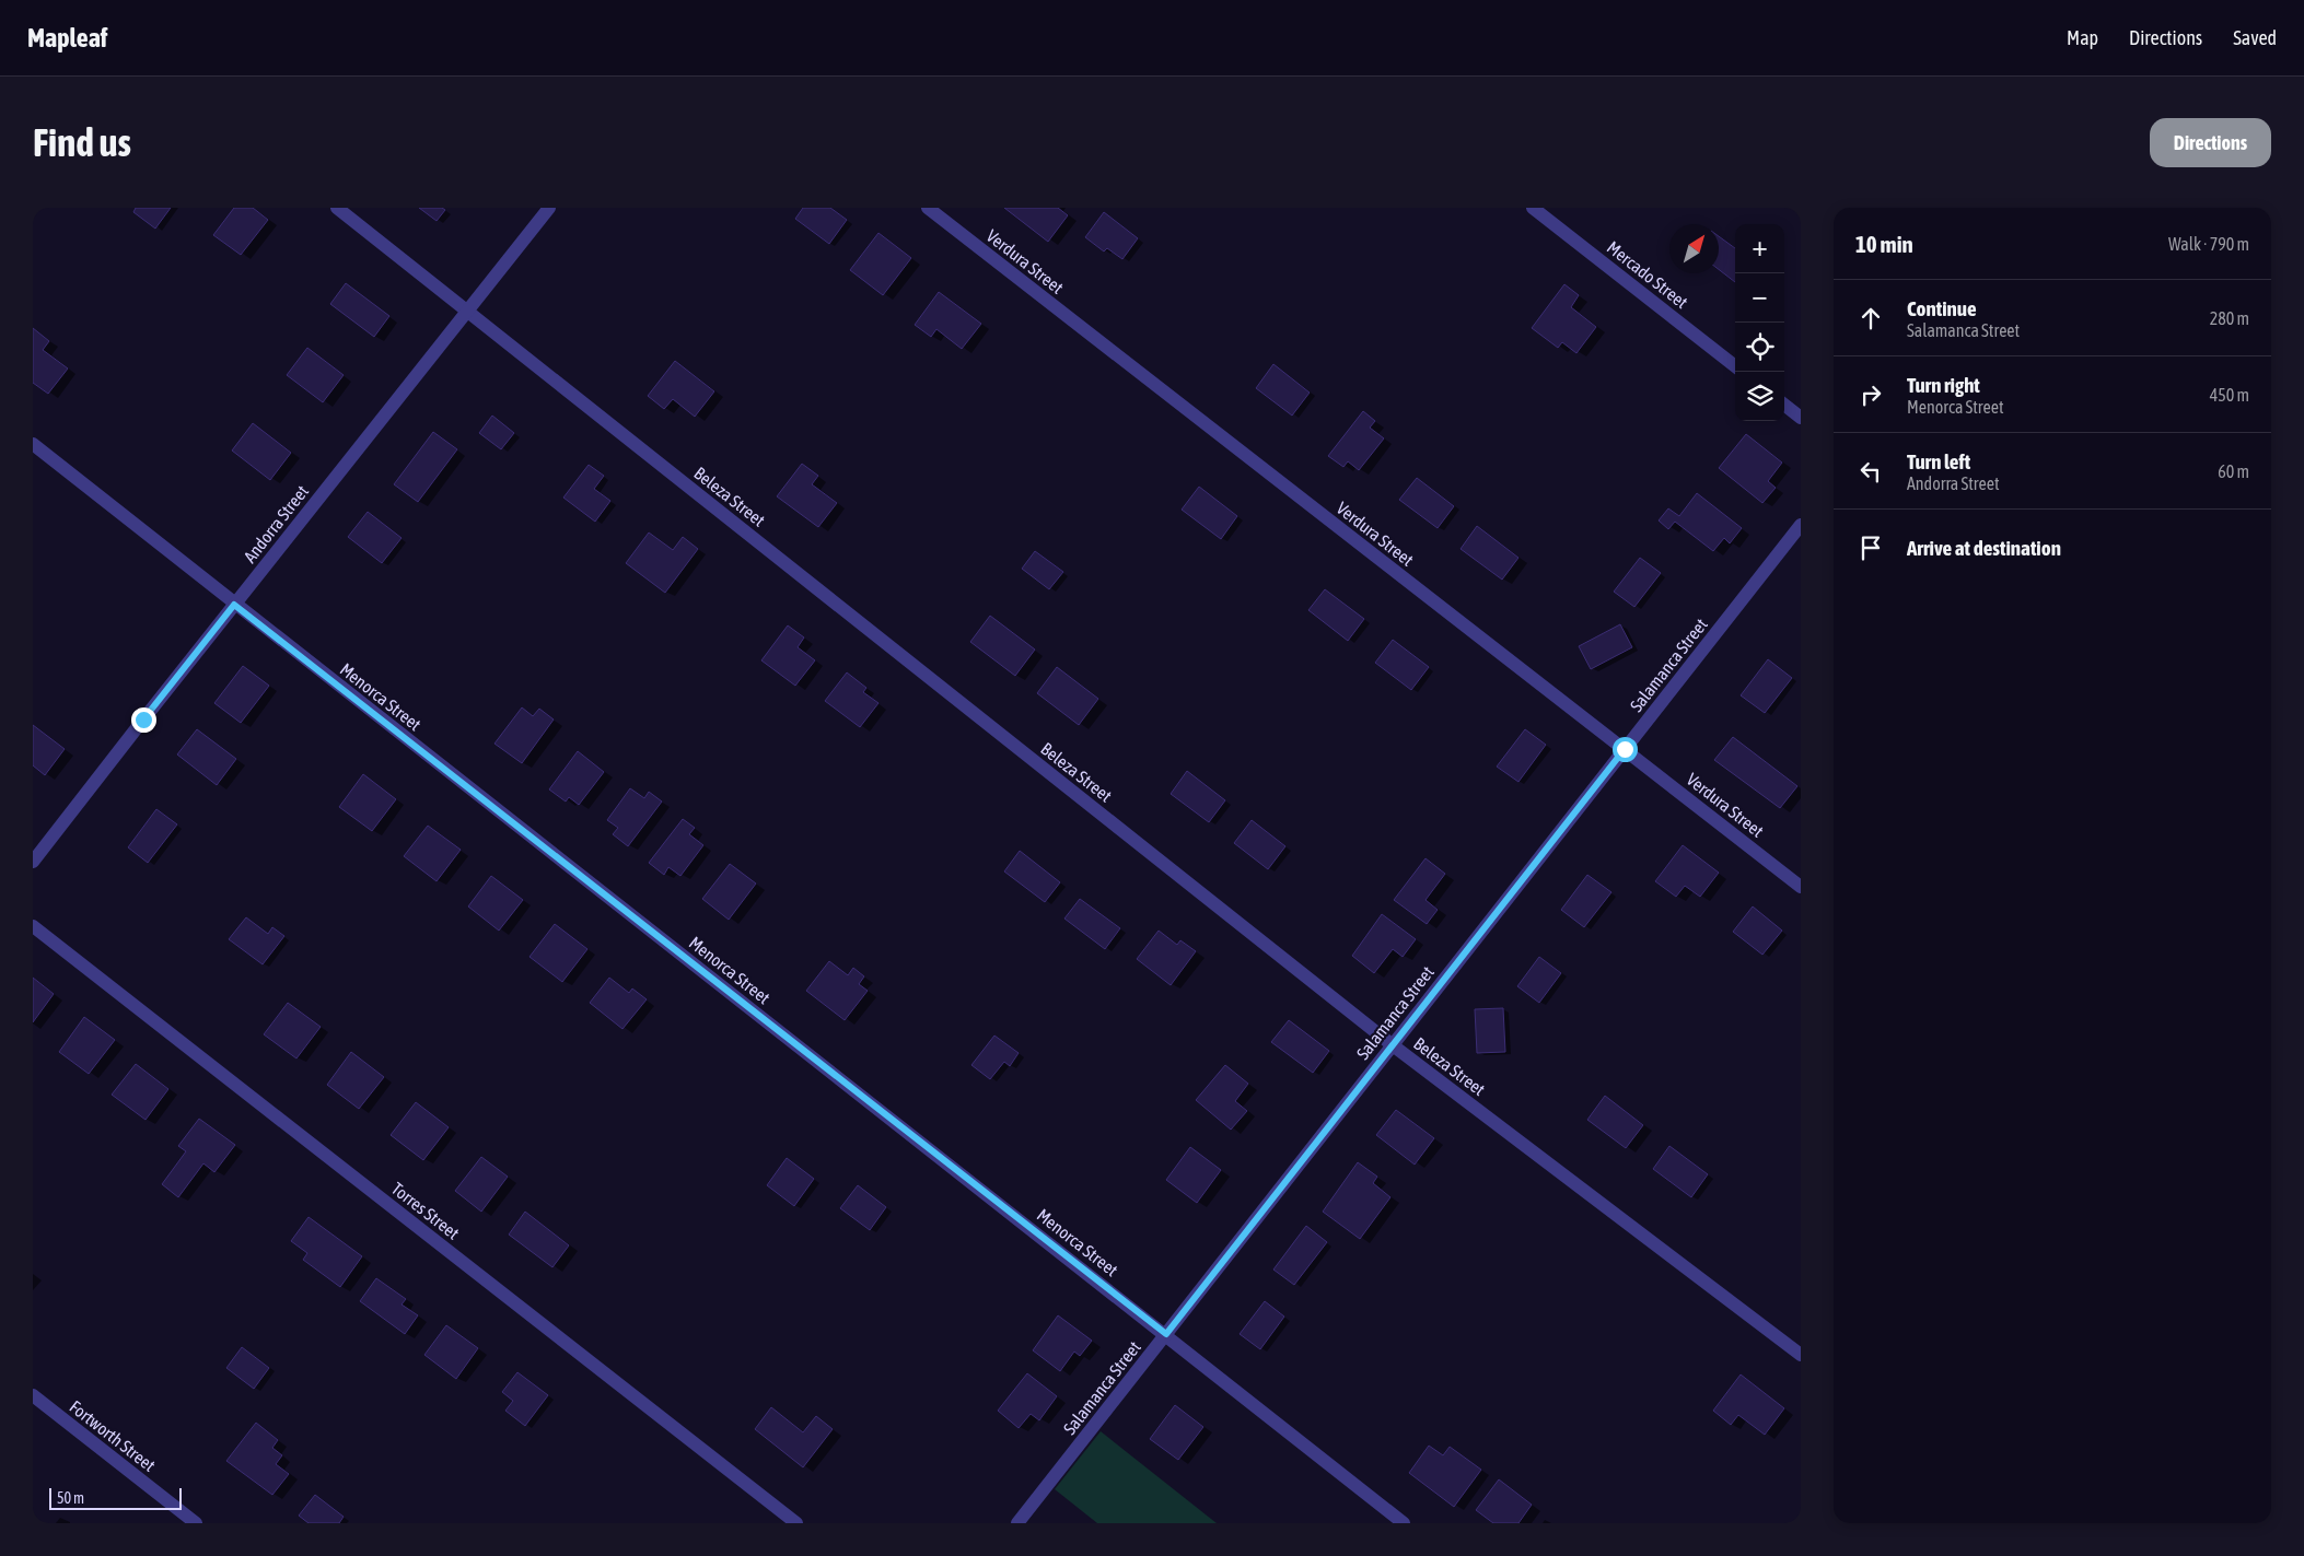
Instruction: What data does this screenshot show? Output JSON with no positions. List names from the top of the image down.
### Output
{
  "streets": {
    "street": [
      "Verdura Street",
      "Mercado Street",
      "Beleza Street",
      "Andorra Street",
      "Salamanca Street",
      "Menorca Street",
      "Torres Street",
      "Fortworth Street"
    ]
  },
  "crossings": [
    ["Verdura Street", "Salamanca Street"],
    ["Beleza Street", "Andorra Street"],
    ["Beleza Street", "Salamanca Street"],
    ["Andorra Street", "Menorca Street"],
    ["Salamanca Street", "Menorca Street"]
  ],
  "scale_bar": "50 m",
  "north": "top right",
  "page": {
    "header": "Mapleaf",
    "nav": ["Map", "Directions", "Saved"],
    "buttons": "Directions",
    "title": "Find us",
    "heading": ["10 min", "Walk · 790 m"],
    "map_buttons": ["+", "−"],
    "list": [
      ["Continue", "Salamanca Street", "280 m"],
      ["Turn right", "Menorca Street", "450 m"],
      ["Turn left", "Andorra Street", "60 m"],
      "Arrive at destination"
    ],
    "scale": "50 m"
  }
}
